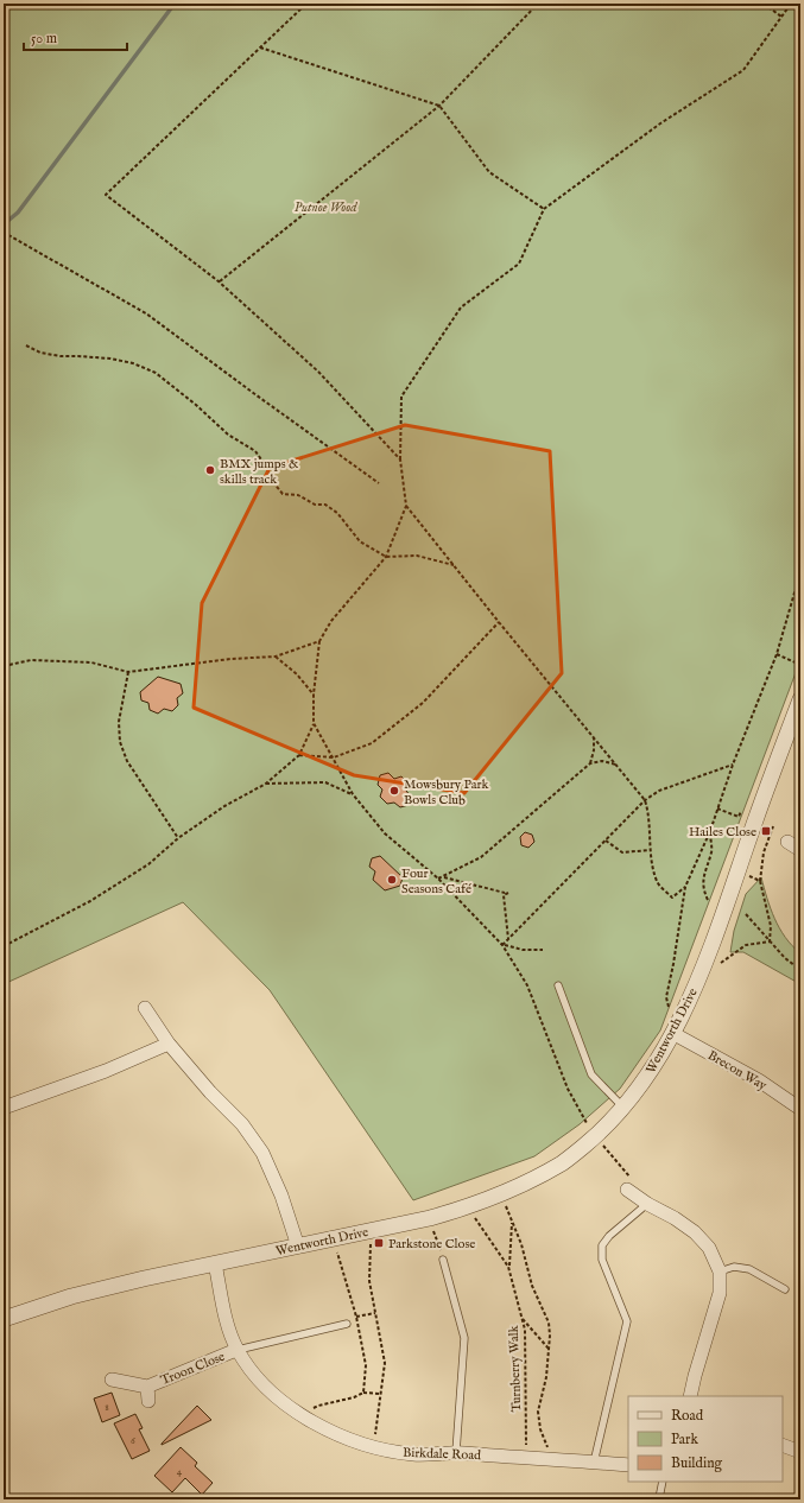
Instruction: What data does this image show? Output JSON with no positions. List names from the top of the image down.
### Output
{
  "streets": {
    "street": [
      "Wentworth Drive",
      "Brecon Way",
      "Troon Close",
      "Birkdale Road"
    ],
    "path": ["Turnberry Walk"]
  },
  "crossings": [
    ["Wentworth Drive", "Brecon Way"],
    ["Wentworth Drive", "Turnberry Walk"],
    ["Wentworth Drive", "Birkdale Road"],
    ["Troon Close", "Birkdale Road"],
    ["Turnberry Walk", "Birkdale Road"]
  ],
  "parks": ["Putnoe Wood"],
  "places": {
    "other": ["BMX jumps & skills track", "Mowsbury Park Bowls Club", "Four Seasons Café"],
    "transit": ["Hailes Close", "Parkstone Close"]
  },
  "house_numbers": ["8", "6", "4"],
  "legend": ["Road", "Park", "Building"],
  "scale_bar": "50 m"
}
